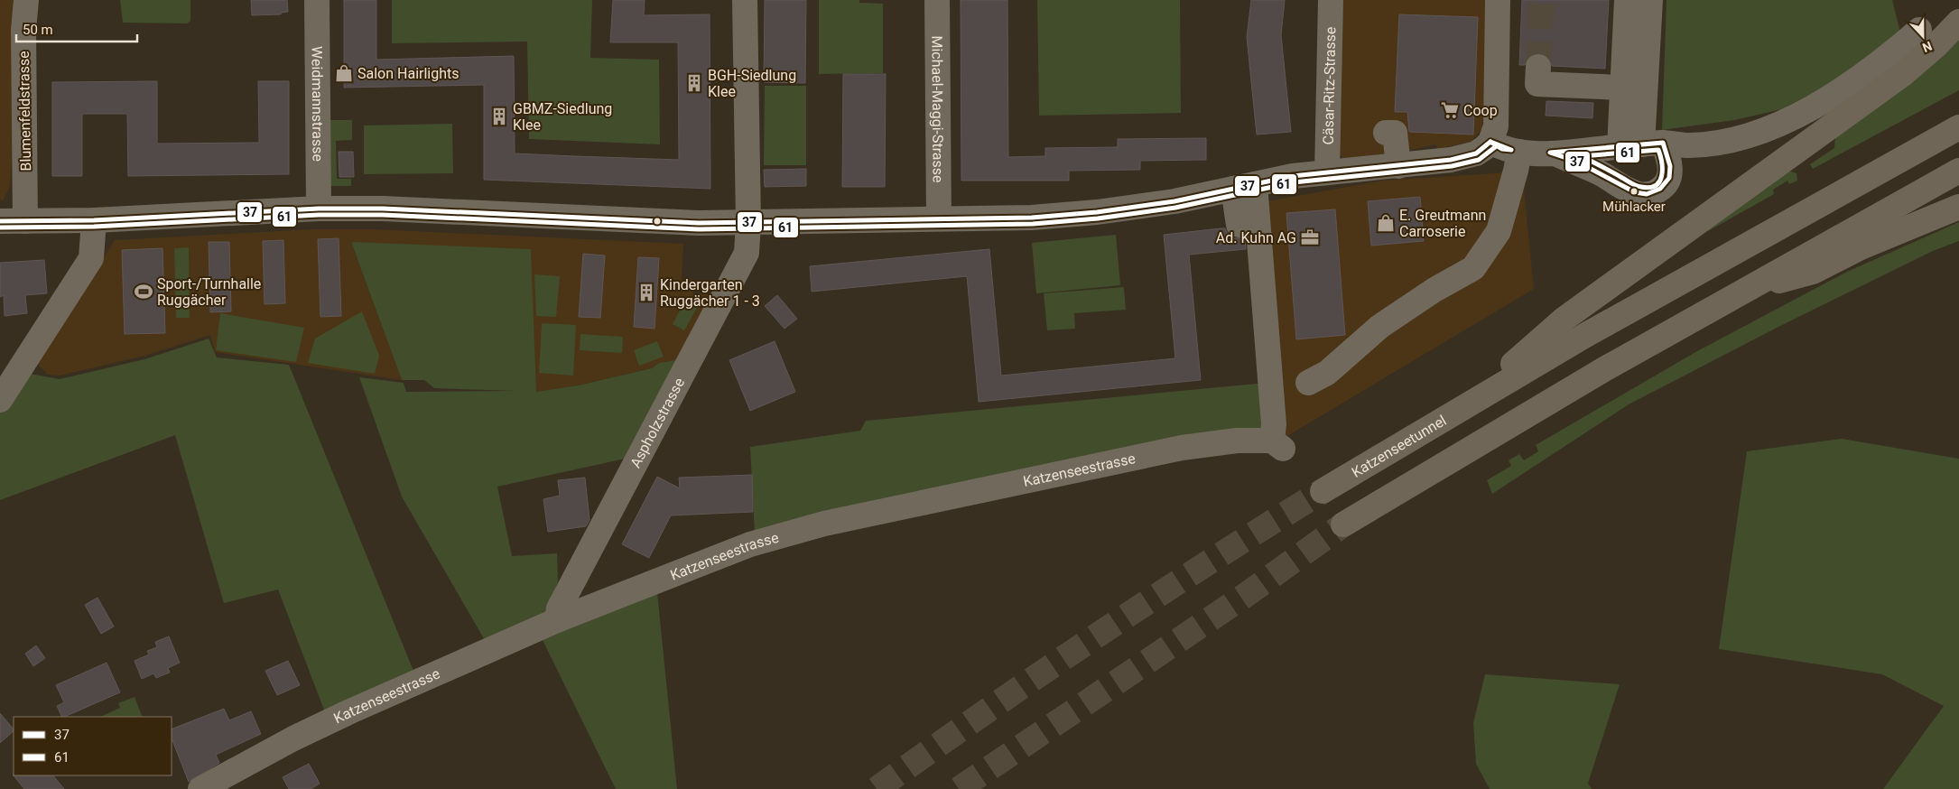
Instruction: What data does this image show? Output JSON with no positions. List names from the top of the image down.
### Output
{
  "streets": {
    "highway": ["Katzenseetunnel"],
    "street": [
      "Cäsar-Ritz-Strasse",
      "Weidmannstrasse",
      "Michael-Maggi-Strasse",
      "Blumenfeldstrasse",
      "Aspholzstrasse",
      "Katzenseestrasse"
    ]
  },
  "crossings": [
    ["Aspholzstrasse", "Katzenseestrasse"]
  ],
  "places": {
    "shop": ["Salon Hairlights", "E. Greutmann Carroserie"],
    "building": ["BGH-Siedlung Klee", "GBMZ-Siedlung Klee", "Kindergarten Ruggächer 1 - 3"],
    "supermarket": ["Coop"],
    "other": ["Mühlacker"],
    "office": ["Ad. Kuhn AG"],
    "sports": ["Sport-/Turnhalle Ruggächer"]
  },
  "lines": ["transit line 37", "transit line 61"],
  "legend": ["37", "61"],
  "scale_bar": "50 m",
  "north": "bottom"
}
